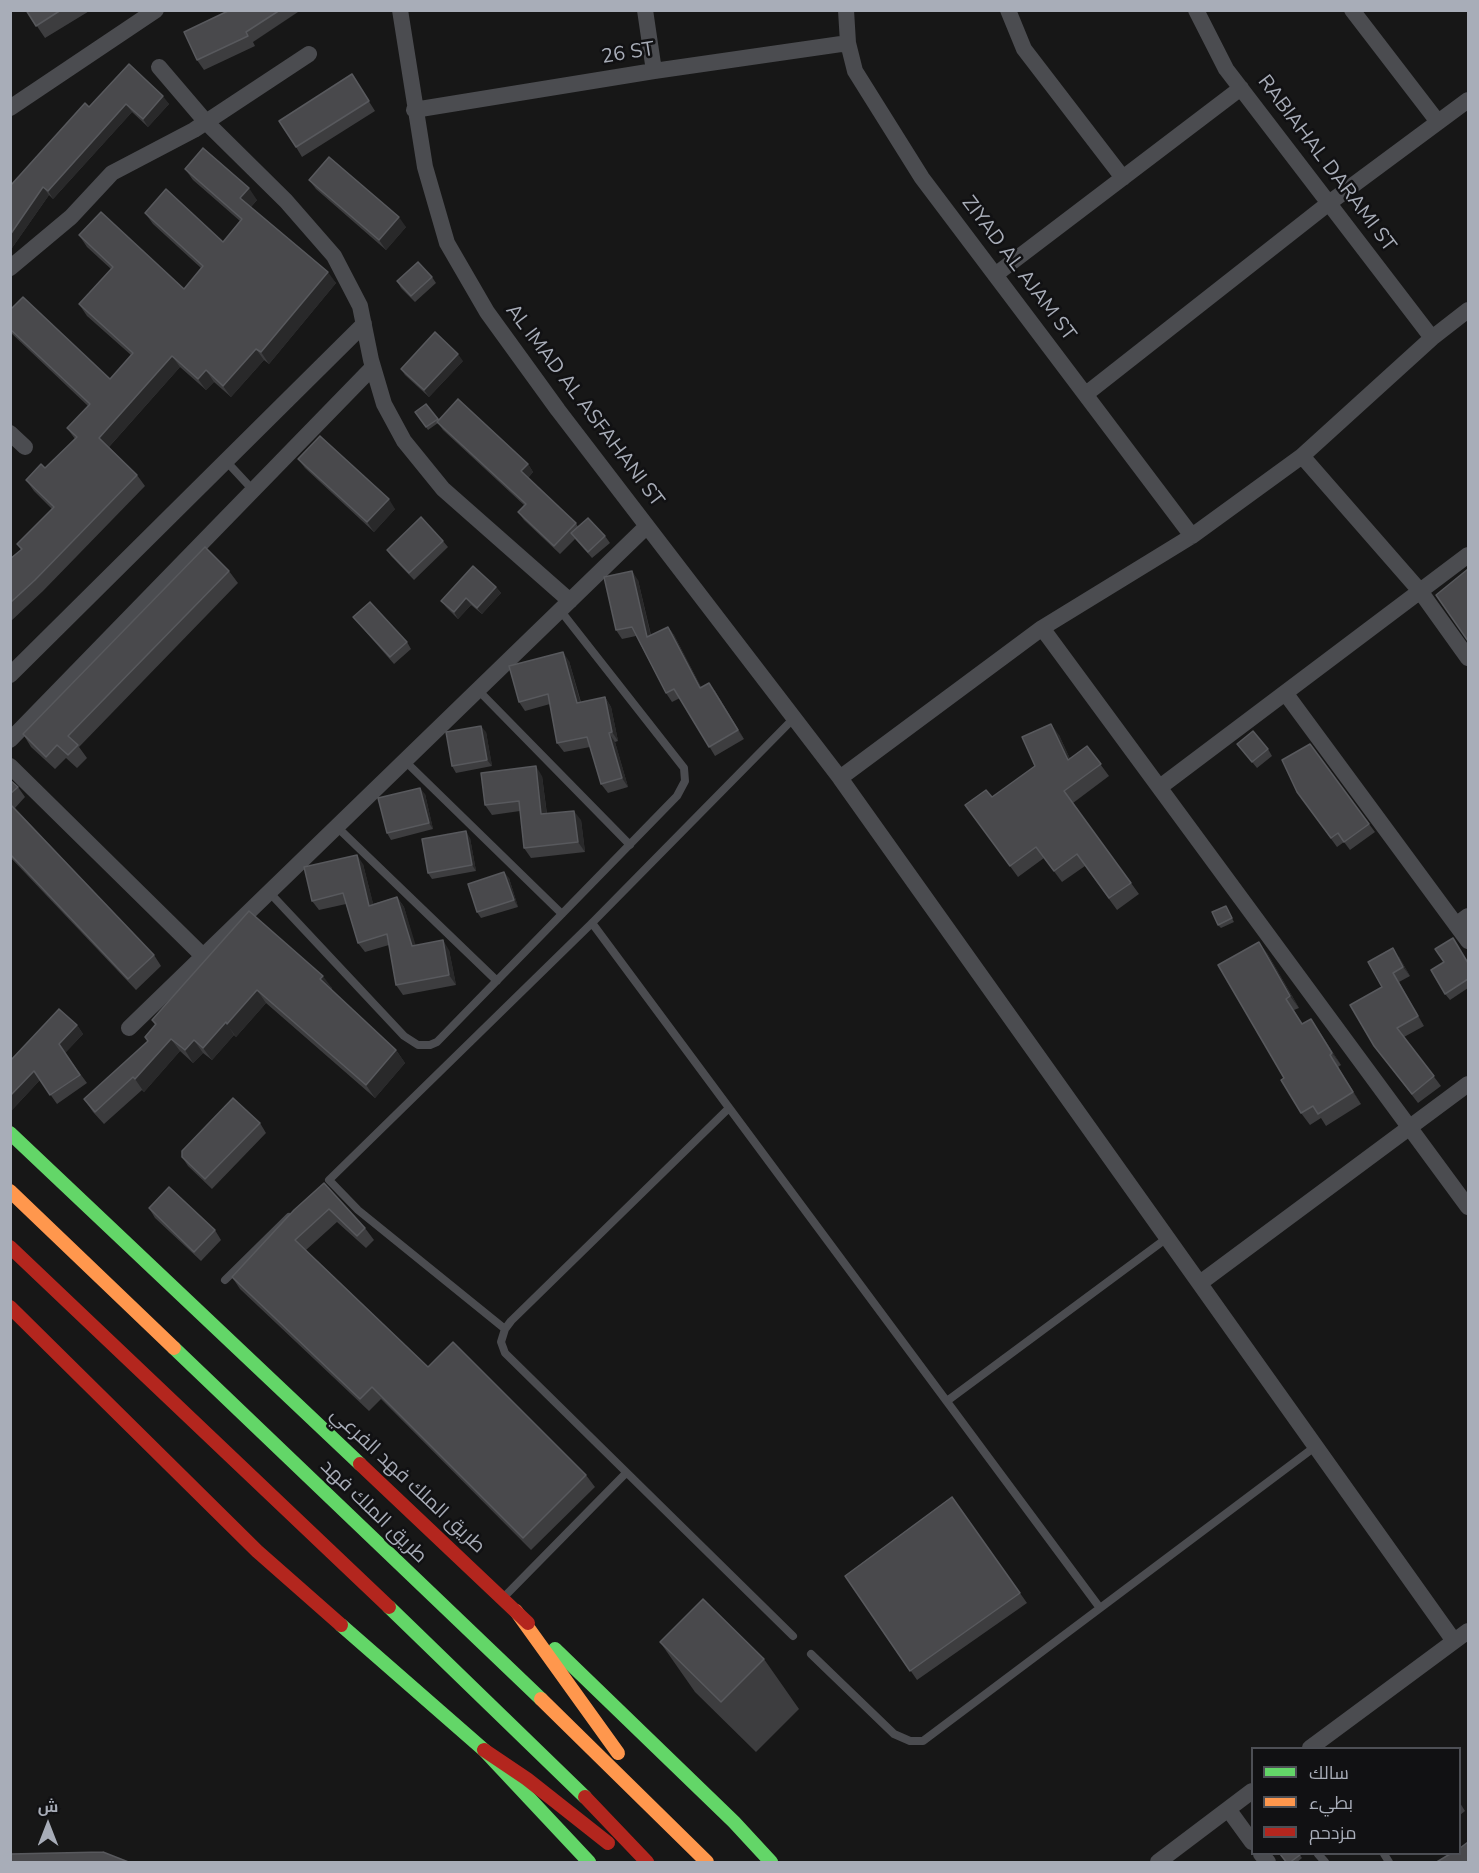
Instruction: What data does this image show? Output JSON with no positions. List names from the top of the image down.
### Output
{
  "streets": {
    "main road": ["طريق الملك فهد الفرعي", "طريق الملك فهد"],
    "street": [
      "26 ST",
      "RABIAHAL DARAMI ST",
      "ZIYAD AL AJAM ST",
      "AL IMAD AL ASFAHANI ST"
    ]
  },
  "crossings": [
    ["26 ST", "ZIYAD AL AJAM ST"],
    ["26 ST", "AL IMAD AL ASFAHANI ST"]
  ],
  "legend": ["سالك", "بطيء", "مزدحم"],
  "north": "top"
}
